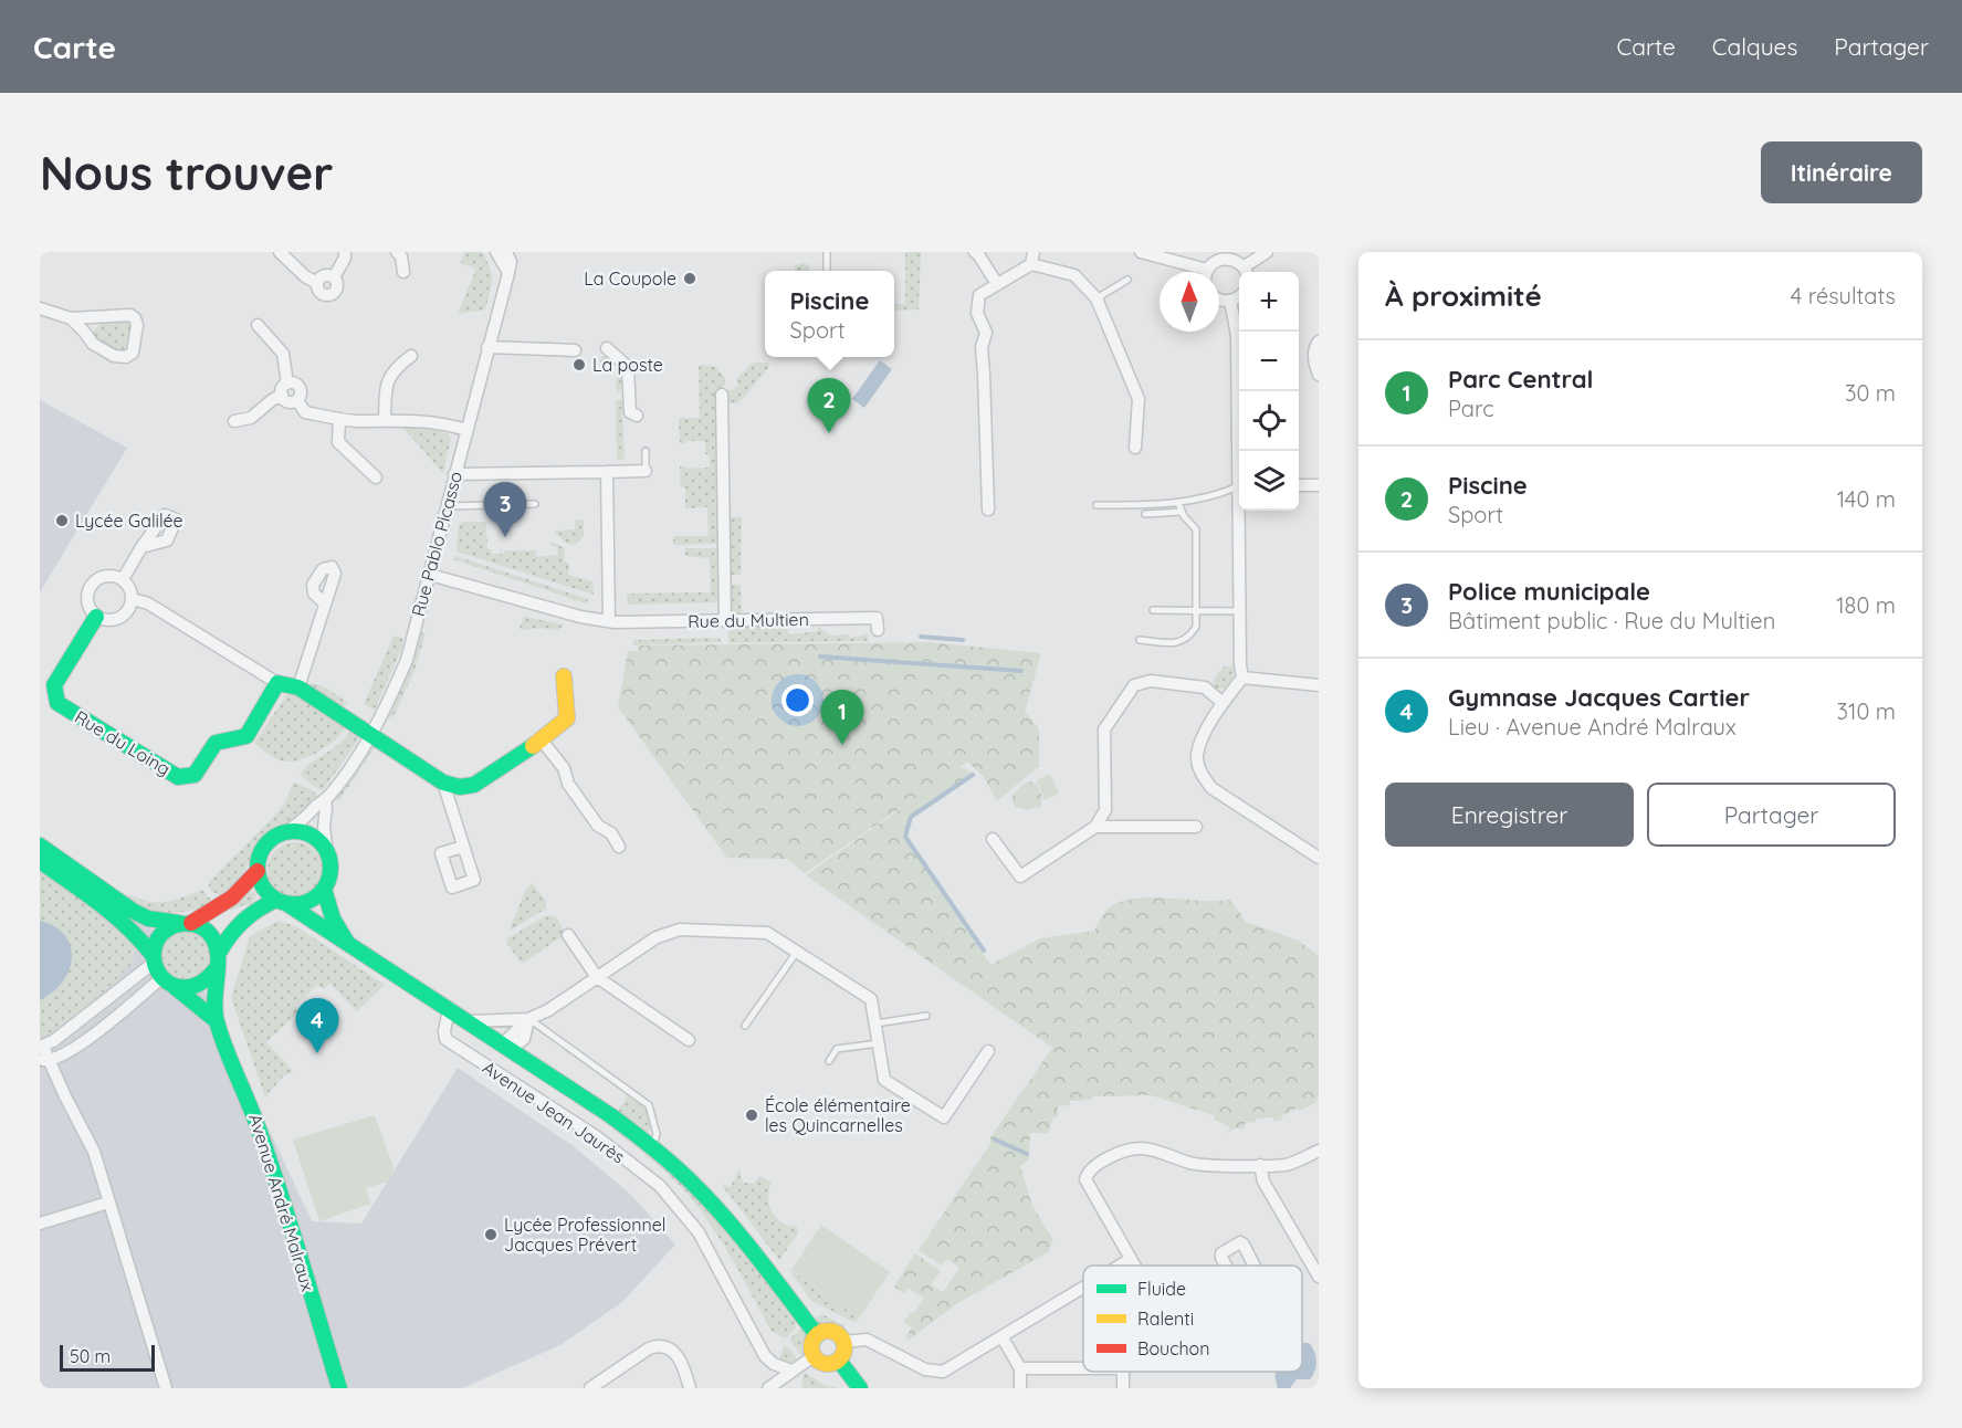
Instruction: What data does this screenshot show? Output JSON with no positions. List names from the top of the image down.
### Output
{
  "streets": {
    "street": [
      "Rue Pablo Picasso",
      "Rue du Multien",
      "Rue du Loing",
      "Avenue Jean Jaurès",
      "Avenue André Malraux"
    ]
  },
  "crossings": [
    ["Rue Pablo Picasso", "Rue du Multien"],
    ["Rue Pablo Picasso", "Avenue Jean Jaurès"]
  ],
  "places": [
    "La Coupole",
    "La poste",
    "Lycée Galilée",
    "École élémentaire les Quincarnelles",
    "Lycée Professionnel Jacques Prévert"
  ],
  "legend": ["Fluide", "Ralenti", "Bouchon"],
  "scale_bar": "50 m",
  "north": "top",
  "page": {
    "header": "Carte",
    "nav": ["Carte", "Calques", "Partager"],
    "buttons": [
      "Itinéraire",
      ["Enregistrer", "Partager"]
    ],
    "title": "Nous trouver",
    "heading": ["À proximité", "4 résultats"],
    "popup": ["Piscine", "Sport"],
    "map_buttons": ["+", "−"],
    "list": [
      {
        "mark": "1",
        "name": "Parc Central",
        "note": "Parc",
        "value": "30 m"
      },
      {
        "mark": "2",
        "name": "Piscine",
        "note": "Sport",
        "value": "140 m"
      },
      {
        "mark": "3",
        "name": "Police municipale",
        "note": "Bâtiment public · Rue du Multien",
        "value": "180 m"
      },
      {
        "mark": "4",
        "name": "Gymnase Jacques Cartier",
        "note": "Lieu · Avenue André Malraux",
        "value": "310 m"
      }
    ],
    "pins": [
      "2",
      "3",
      "1",
      "4"
    ],
    "scale": "50 m"
  }
}
